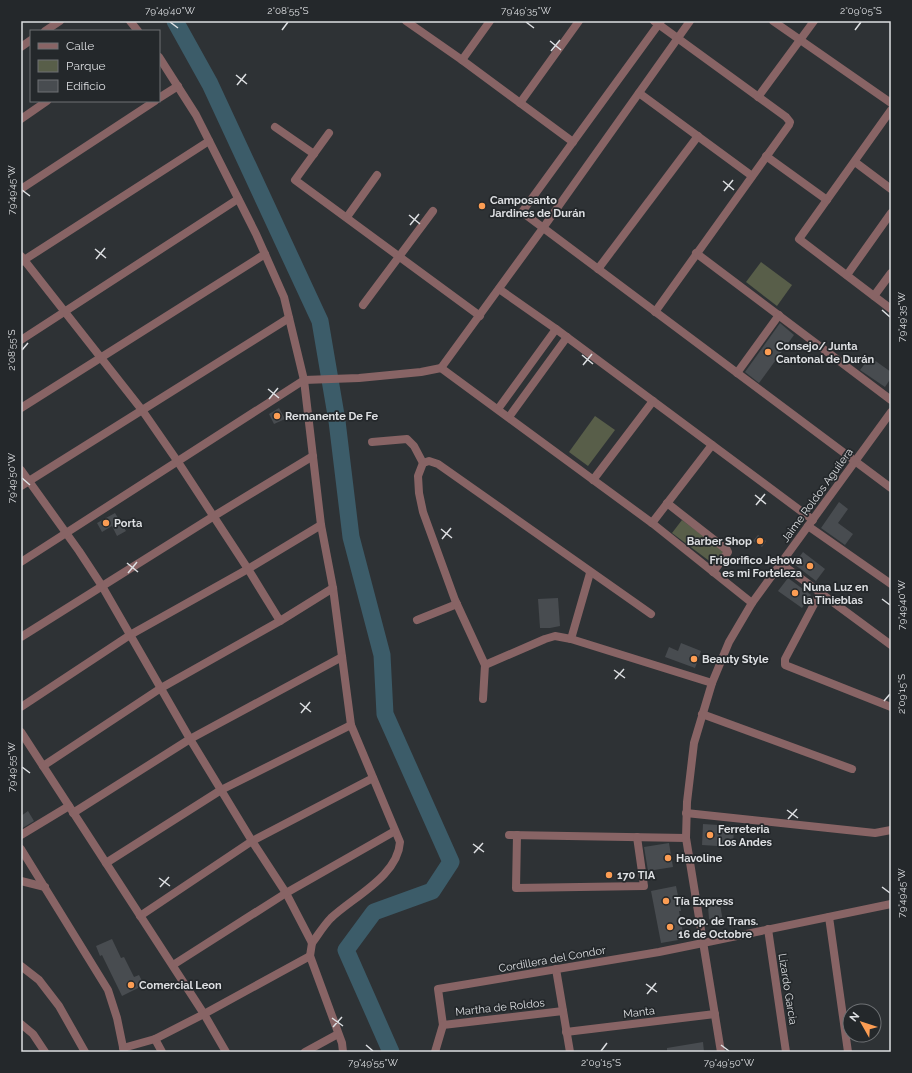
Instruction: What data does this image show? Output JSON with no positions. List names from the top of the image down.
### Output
{
  "streets": {
    "street": [
      "Jaime Roldos Aguilera",
      "Cordillera del Condor",
      "Lizardo Garcia",
      "Martha de Roldos",
      "Manta"
    ]
  },
  "crossings": [
    ["Jaime Roldos Aguilera", "Cordillera del Condor"],
    ["Jaime Roldos Aguilera", "Manta"],
    ["Cordillera del Condor", "Lizardo Garcia"],
    ["Cordillera del Condor", "Martha de Roldos"]
  ],
  "places": [
    "Camposanto Jardines de Durán",
    "Consejo/ Junta Cantonal de Durán",
    "Remanente De Fe",
    "Porta",
    "Barber Shop",
    "Frigorifico Jehova es mi Forteleza",
    "Nuna Luz en la Tinieblas",
    "Beauty Style",
    "Ferreteria Los Andes",
    "Havoline",
    "170 TIA",
    "Tía Express",
    "Coop. de Trans. 16 de Octobre",
    "Comercial Leon"
  ],
  "legend": ["Calle", "Parque", "Edificio"],
  "north": "top left",
  "coordinates": [
    "79°49'40\"W",
    "2°08'55\"S",
    "79°49'35\"W",
    "2°09'05\"S",
    "79°49'45\"W",
    "79°49'50\"W",
    "2°09'15\"S",
    "79°49'55\"W"
  ]
}
